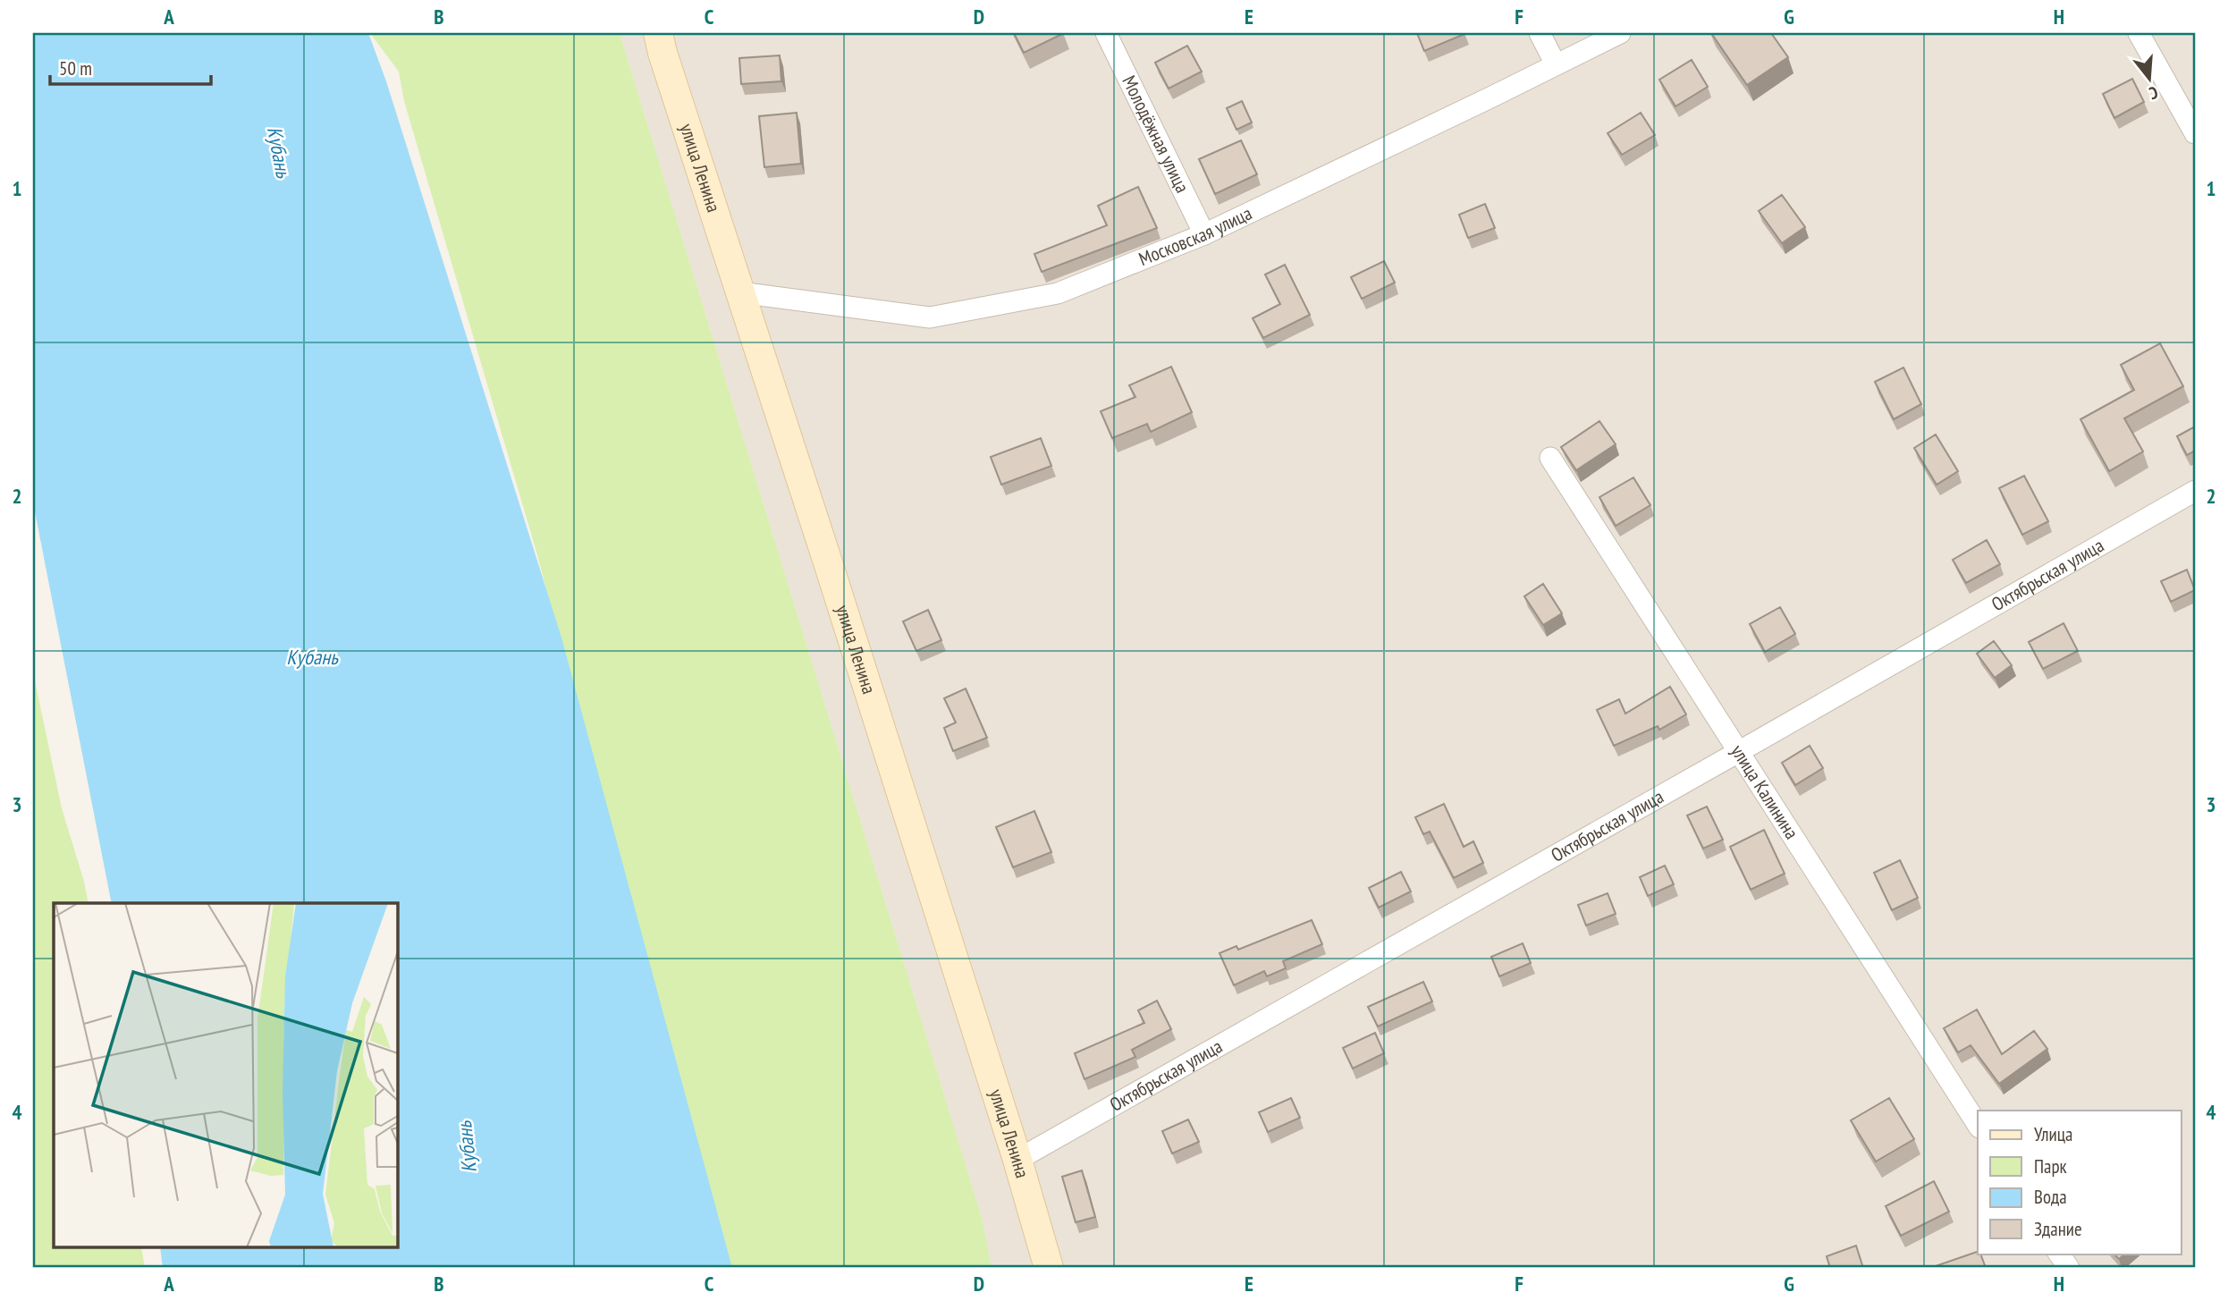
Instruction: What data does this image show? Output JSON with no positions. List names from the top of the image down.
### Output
{
  "streets": {
    "street": [
      "Молодёжная улица",
      "улица Ленина",
      "Московская улица",
      "Октябрьская улица",
      "улица Калинина"
    ]
  },
  "crossings": [
    ["Молодёжная улица", "Московская улица"],
    ["улица Ленина", "Московская улица"],
    ["улица Ленина", "Октябрьская улица"],
    ["Октябрьская улица", "улица Калинина"]
  ],
  "water": ["Кубань"],
  "legend": [
    "Улица",
    "Парк",
    "Вода",
    "Здание"
  ],
  "scale_bar": "50 m",
  "north": "bottom",
  "grid": {
    "columns": [
      "A",
      "B",
      "C",
      "D",
      "E",
      "F",
      "G",
      "H"
    ],
    "rows": [
      "1",
      "2",
      "3",
      "4"
    ]
  }
}
